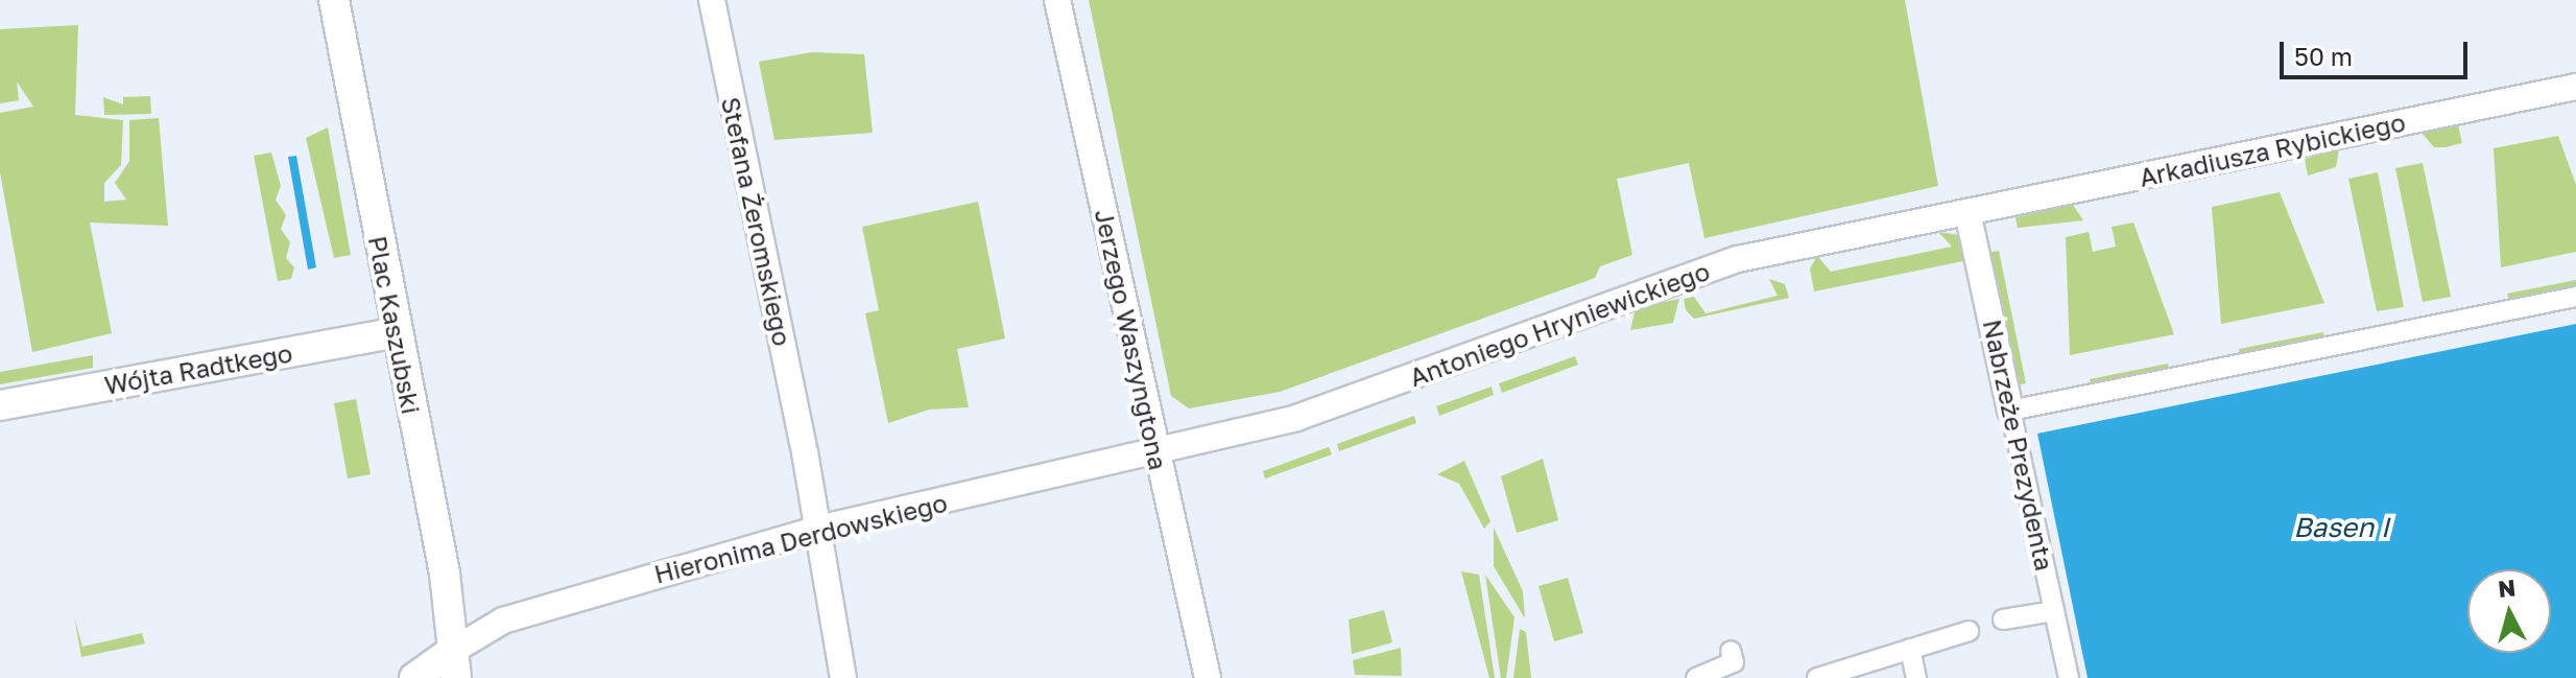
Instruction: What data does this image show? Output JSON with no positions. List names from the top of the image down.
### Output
{
  "streets": {
    "street": [
      "Arkadiusza Rybickiego",
      "Stefana Żeromskiego",
      "Antoniego Hryniewickiego",
      "Plac Kaszubski",
      "Jerzego Waszyngtona",
      "Wójta Radtkego",
      "Nabrzeże Prezydenta",
      "Hieronima Derdowskiego"
    ]
  },
  "crossings": [
    ["Arkadiusza Rybickiego", "Antoniego Hryniewickiego"],
    ["Arkadiusza Rybickiego", "Nabrzeże Prezydenta"],
    ["Stefana Żeromskiego", "Hieronima Derdowskiego"],
    ["Antoniego Hryniewickiego", "Jerzego Waszyngtona"],
    ["Antoniego Hryniewickiego", "Nabrzeże Prezydenta"],
    ["Antoniego Hryniewickiego", "Hieronima Derdowskiego"],
    ["Plac Kaszubski", "Wójta Radtkego"],
    ["Plac Kaszubski", "Hieronima Derdowskiego"],
    ["Jerzego Waszyngtona", "Hieronima Derdowskiego"]
  ],
  "water": ["Basen I"],
  "scale_bar": "50 m",
  "north": "top"
}
